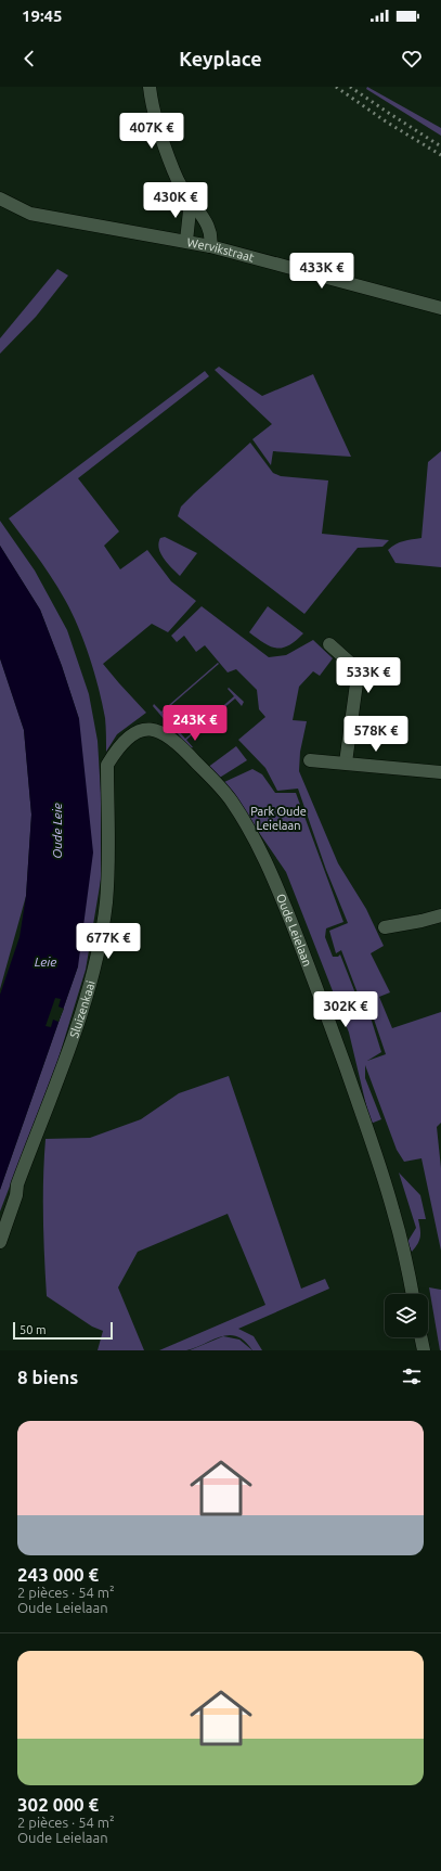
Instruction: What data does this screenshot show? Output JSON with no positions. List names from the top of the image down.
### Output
{
  "streets": {
    "street": ["Wervikstraat", "Oude Leielaan", "Sluizenkaai"]
  },
  "crossings": [
    ["Oude Leielaan", "Sluizenkaai"]
  ],
  "water": ["Oude Leie", "Leie"],
  "parks": ["Park Oude Leielaan"],
  "scale_bar": "50 m",
  "page": {
    "status": "19:45",
    "header": "Keyplace",
    "price": [
      "407K €",
      "430K €",
      "433K €",
      "533K €",
      "243K €",
      "578K €",
      "677K €",
      "302K €"
    ],
    "scale": "50 m",
    "heading": "8 biens",
    "list": [
      {
        "name": "243 000 €",
        "note": "2 pièces · 54 m² · Oude Leielaan"
      },
      {
        "name": "302 000 €",
        "note": "2 pièces · 54 m² · Oude Leielaan"
      }
    ]
  }
}
